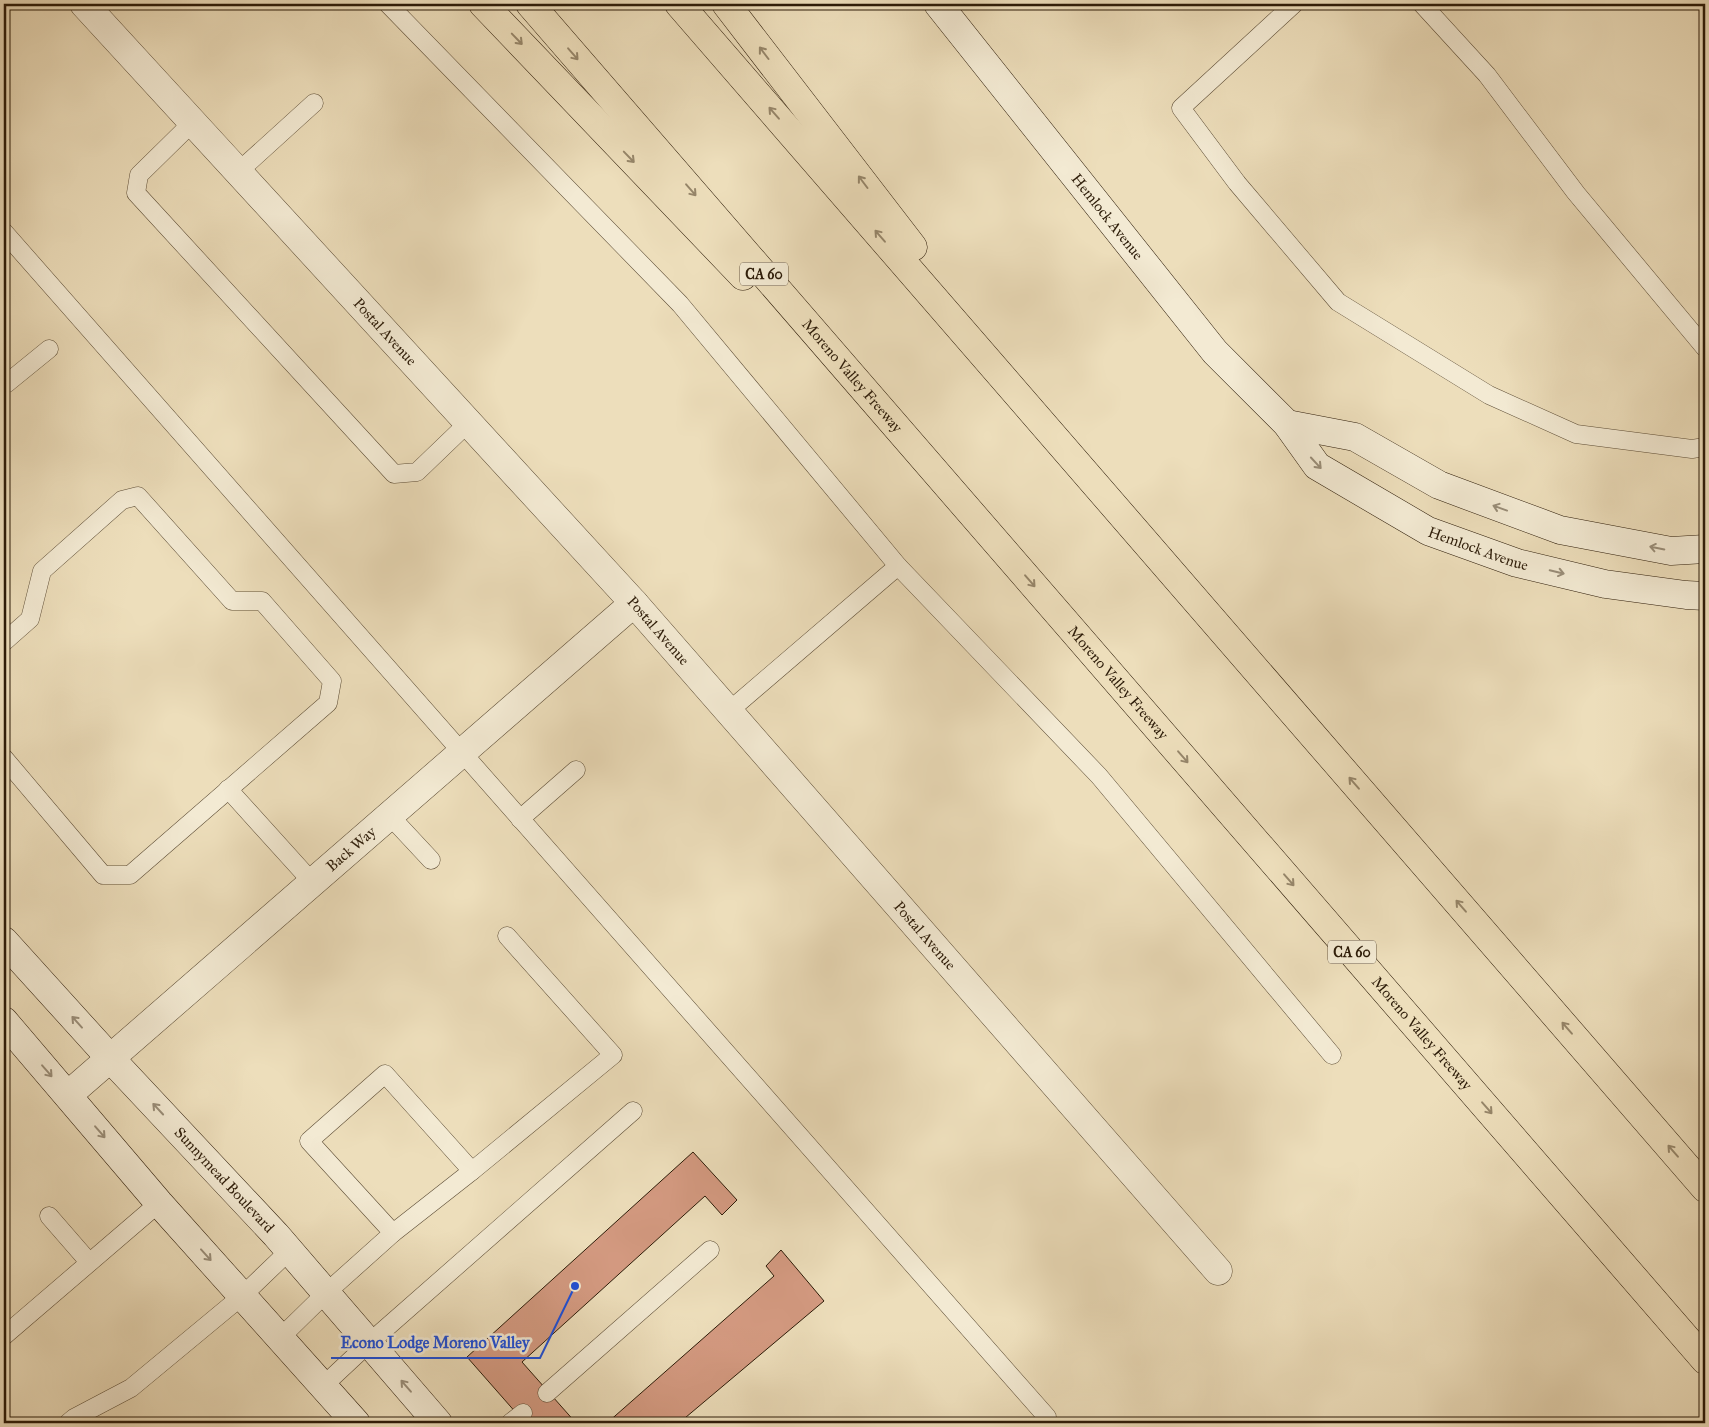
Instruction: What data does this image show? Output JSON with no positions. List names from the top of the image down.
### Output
{
  "streets": {
    "highway": ["CA 60", "Moreno Valley Freeway"],
    "street": [
      "Hemlock Avenue",
      "Postal Avenue",
      "Back Way",
      "Sunnymead Boulevard"
    ]
  },
  "crossings": [
    ["Postal Avenue", "Back Way"],
    ["Back Way", "Sunnymead Boulevard"]
  ],
  "places": ["Econo Lodge Moreno Valley"]
}
